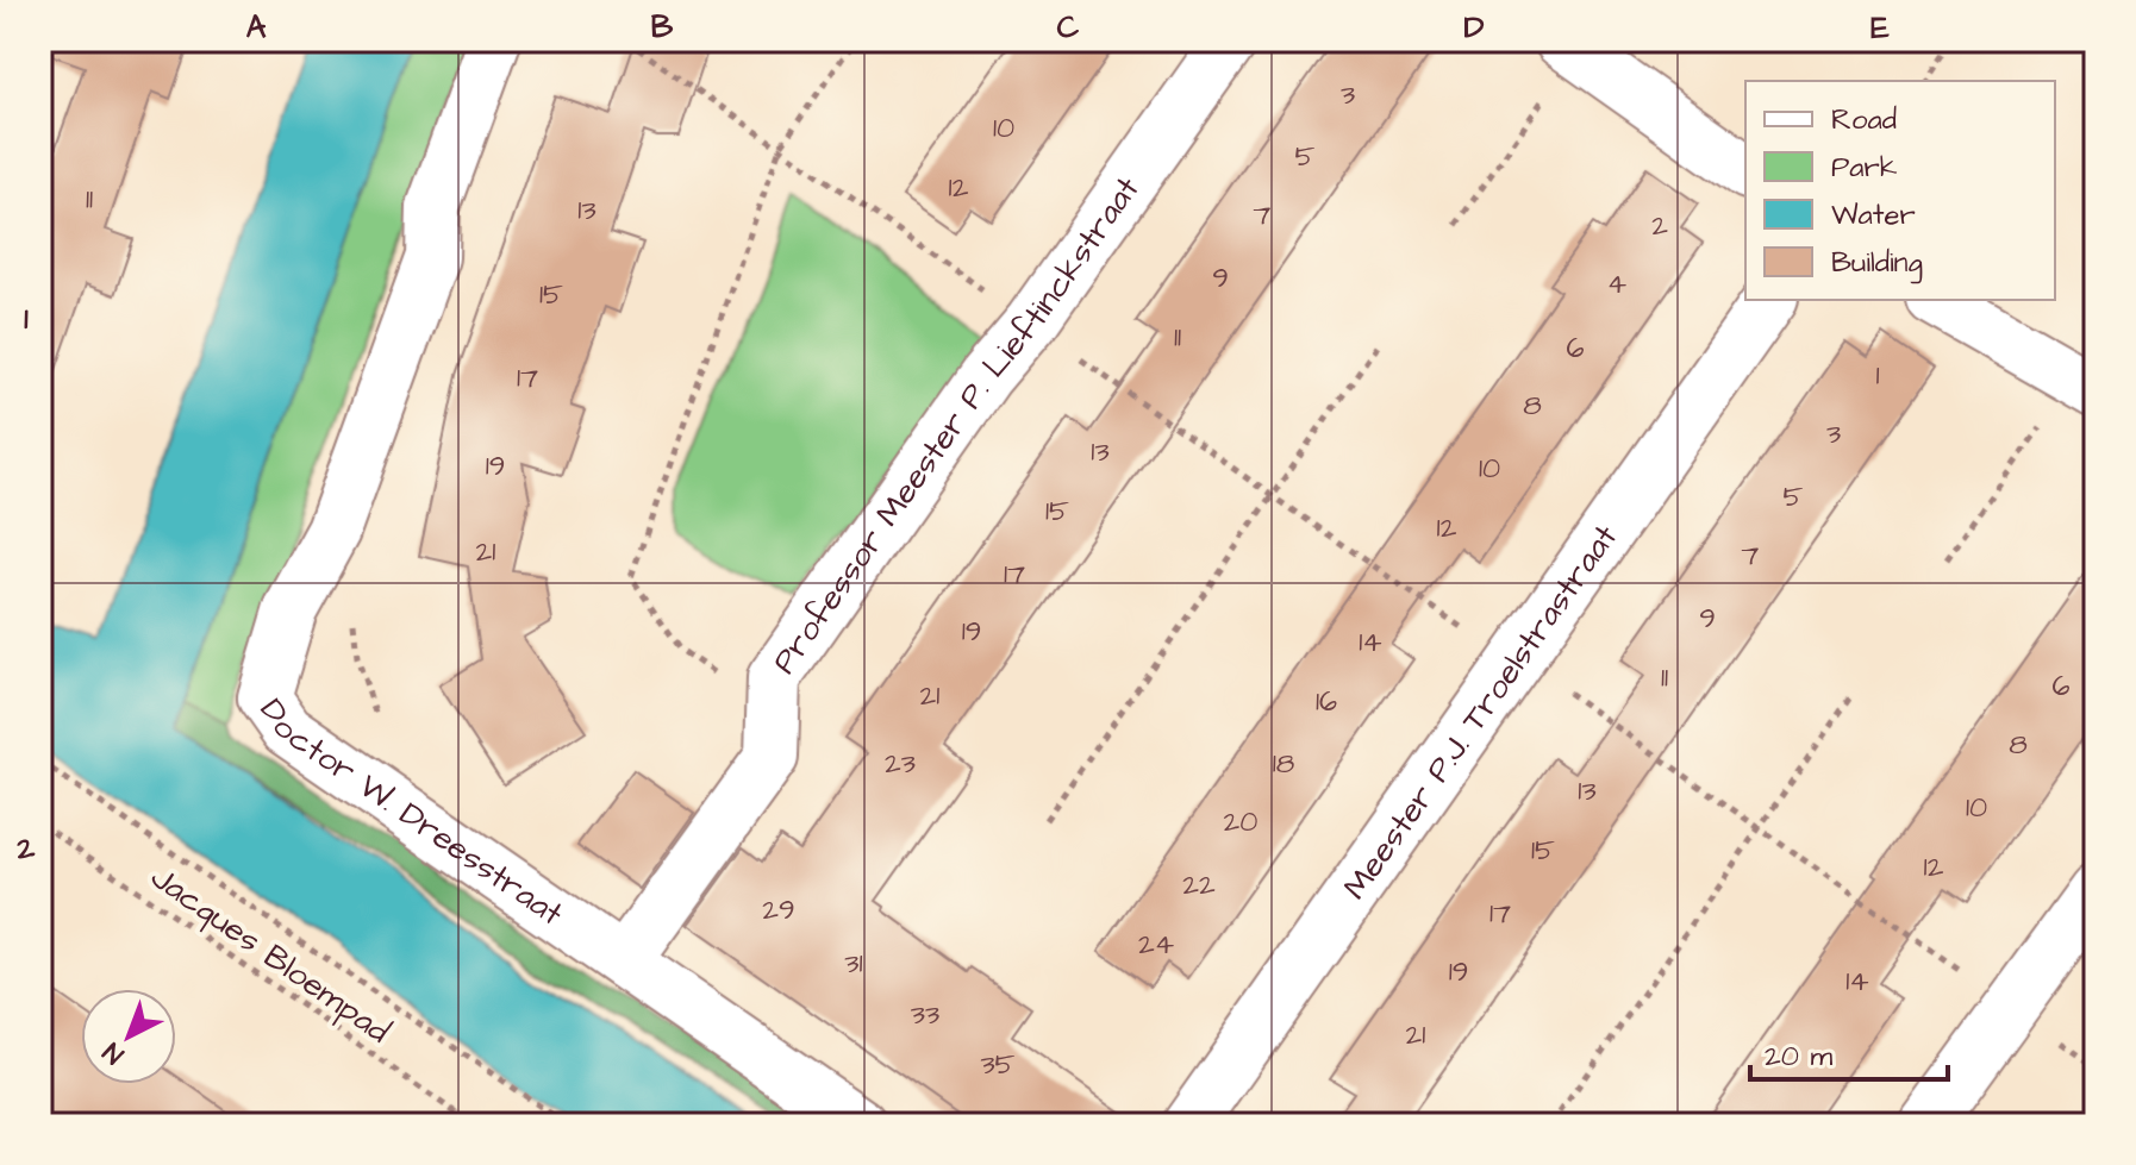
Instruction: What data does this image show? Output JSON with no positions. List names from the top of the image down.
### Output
{
  "streets": {
    "street": ["Professor Meester P. Lieftinckstraat", "Meester P.J. Troelstrastraat", "Doctor W. Dreesstraat"],
    "path": ["Jacques Bloempad"]
  },
  "crossings": [
    ["Professor Meester P. Lieftinckstraat", "Doctor W. Dreesstraat"]
  ],
  "house_numbers": [
    "3",
    "10",
    "5",
    "12",
    "11",
    "13",
    "7",
    "2",
    "9",
    "4",
    "15",
    "11",
    "6",
    "1",
    "17",
    "8",
    "3",
    "13",
    "19",
    "10",
    "5",
    "15",
    "12",
    "21",
    "7",
    "17",
    "9",
    "19",
    "14",
    "11",
    "6",
    "21",
    "16",
    "8",
    "23",
    "18",
    "13",
    "10",
    "20",
    "15",
    "12",
    "22",
    "29",
    "17",
    "24",
    "31",
    "19",
    "14",
    "33",
    "21",
    "35"
  ],
  "legend": [
    "Road",
    "Park",
    "Water",
    "Building"
  ],
  "scale_bar": "20 m",
  "north": "bottom left",
  "grid": {
    "columns": [
      "A",
      "B",
      "C",
      "D",
      "E"
    ],
    "rows": ["1", "2"]
  }
}
